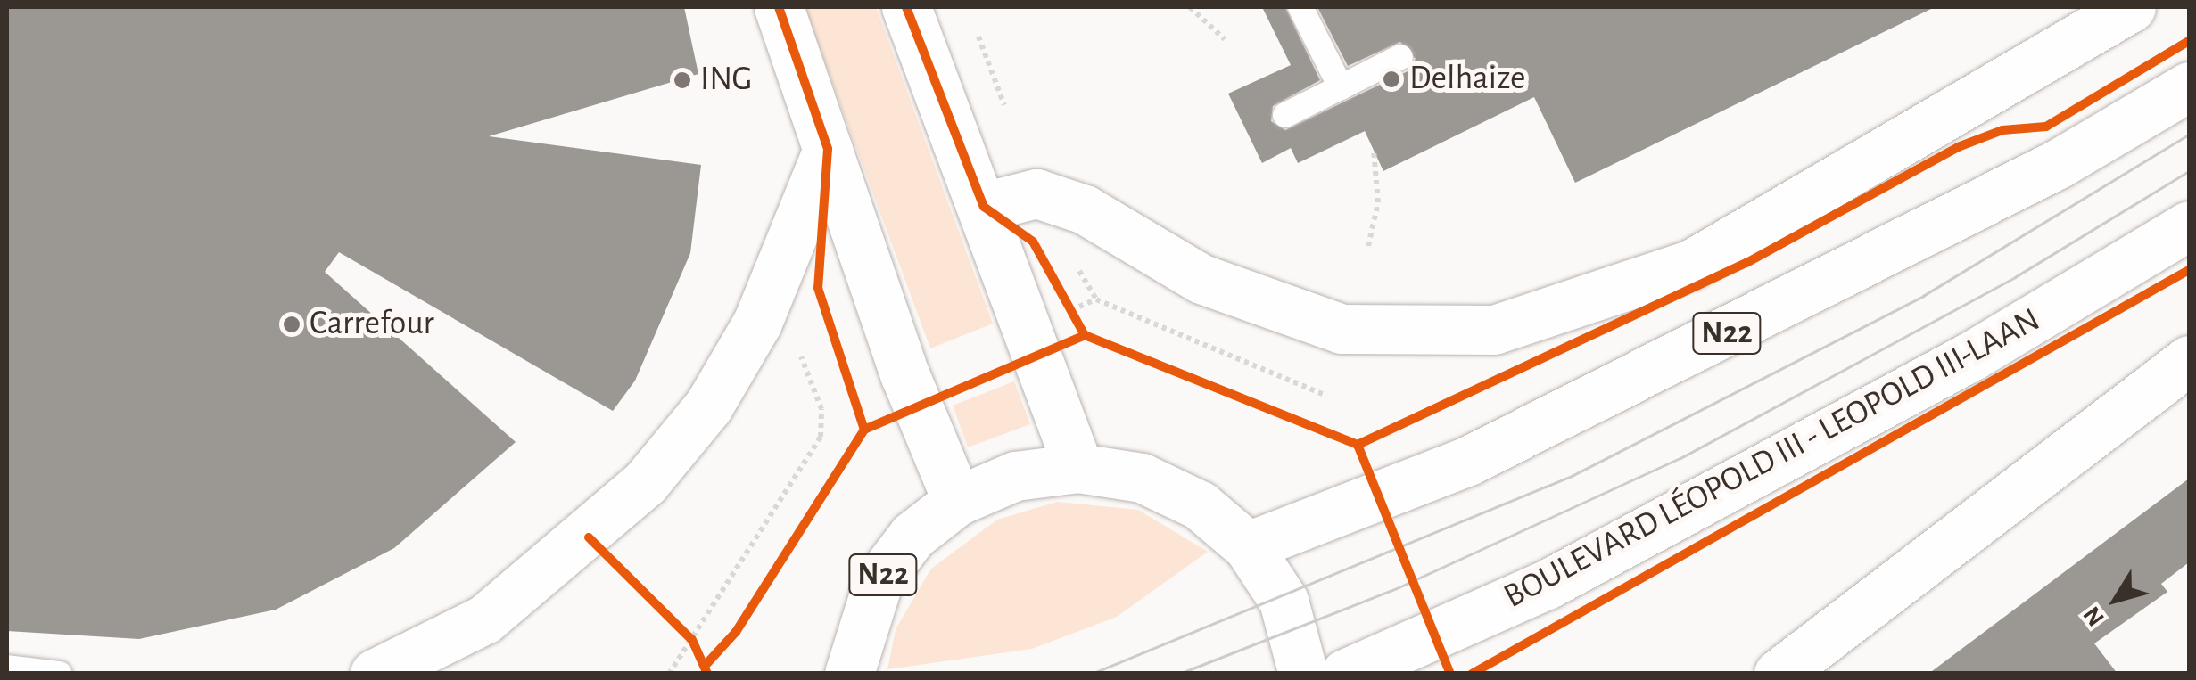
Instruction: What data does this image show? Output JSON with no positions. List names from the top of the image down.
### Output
{
  "streets": {
    "street": ["N22", "BOULEVARD LÉOPOLD III - LEOPOLD III-LAAN"]
  },
  "places": ["Delhaize", "ING", "Carrefour"],
  "north": "bottom left"
}
